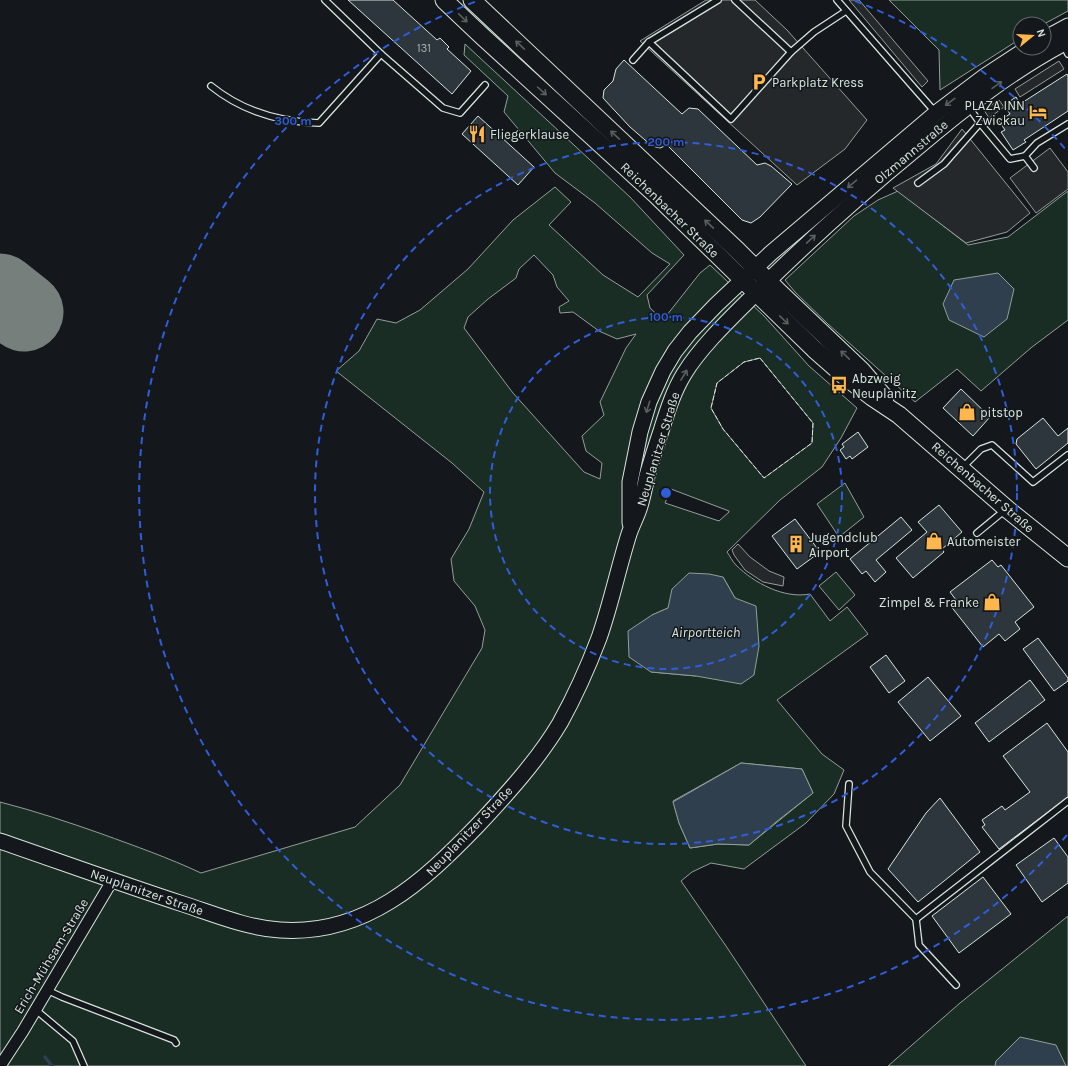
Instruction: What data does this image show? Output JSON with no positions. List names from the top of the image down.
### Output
{
  "streets": {
    "main road": ["Olzmannstraße", "Reichenbacher Straße", "Neuplanitzer Straße"],
    "street": ["Erich-Mühsam-Straße"]
  },
  "crossings": [
    ["Olzmannstraße", "Reichenbacher Straße"],
    ["Olzmannstraße", "Neuplanitzer Straße"],
    ["Reichenbacher Straße", "Neuplanitzer Straße"],
    ["Neuplanitzer Straße", "Erich-Mühsam-Straße"]
  ],
  "water": ["Airportteich"],
  "places": {
    "parking": ["Parkplatz Kress"],
    "hotel": ["PLAZA INN Zwickau"],
    "restaurant": ["Fliegerklause"],
    "bus stop": ["Abzweig Neuplanitz"],
    "shop": ["pitstop", "Automeister", "Zimpel & Franke"],
    "building": ["Jugendclub Airport"]
  },
  "house_numbers": ["131"],
  "north": "right",
  "rings": ["300 m", "200 m", "100 m"]
}
